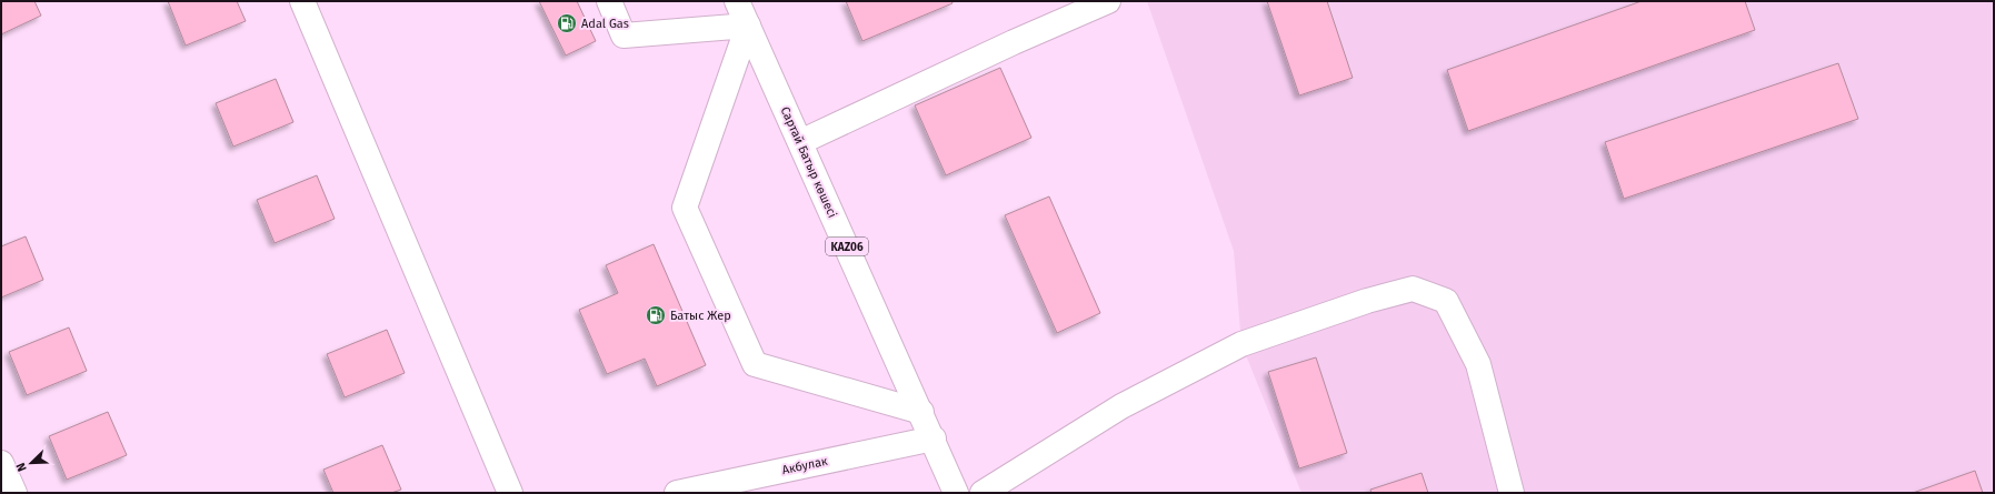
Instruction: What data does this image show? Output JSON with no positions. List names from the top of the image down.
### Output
{
  "streets": {
    "main road": ["Сартай Батыр көшесі", "KАZ06", "Акбулак"]
  },
  "crossings": [
    ["Сартай Батыр көшесі", "Акбулак"]
  ],
  "places": {
    "fuel station": ["Adal Gas", "Батыс Жер"]
  },
  "north": "bottom left"
}
